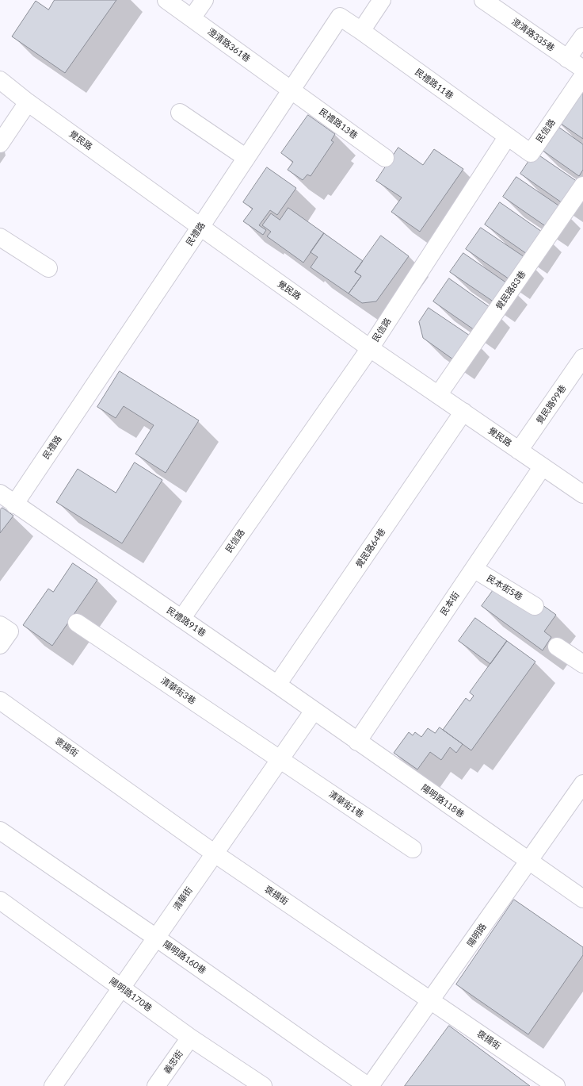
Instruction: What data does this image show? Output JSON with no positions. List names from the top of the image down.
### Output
{
  "streets": {
    "street": [
      "澄清路335巷",
      "澄清路361巷",
      "民禮路11巷",
      "民禮路13巷",
      "民信路",
      "覺民路",
      "民禮路",
      "覺民路83巷",
      "覺民路99巷",
      "覺民路64巷",
      "民本街5巷",
      "民本街",
      "民禮路91巷",
      "清華街3巷",
      "褒揚街",
      "陽明路118巷",
      "清華街1巷",
      "清華街",
      "陽明路",
      "陽明路160巷",
      "陽明路170巷",
      "義忠街"
    ]
  },
  "crossings": [
    ["澄清路361巷", "民禮路13巷"],
    ["澄清路361巷", "民禮路"],
    ["民禮路11巷", "民信路"],
    ["民禮路11巷", "民禮路"],
    ["民禮路13巷", "民禮路"],
    ["民信路", "覺民路"],
    ["民信路", "民禮路91巷"],
    ["覺民路", "民禮路"],
    ["覺民路", "覺民路83巷"],
    ["覺民路", "覺民路99巷"],
    ["覺民路", "覺民路64巷"],
    ["覺民路", "民本街"],
    ["民禮路", "民禮路91巷"],
    ["覺民路64巷", "民禮路91巷"],
    ["民本街5巷", "民本街"],
    ["民本街", "民禮路91巷"],
    ["民本街", "陽明路118巷"],
    ["民禮路91巷", "陽明路118巷"],
    ["民禮路91巷", "清華街"],
    ["清華街3巷", "清華街1巷"],
    ["清華街3巷", "清華街"],
    ["褒揚街", "清華街"],
    ["褒揚街", "陽明路"],
    ["陽明路118巷", "陽明路"],
    ["清華街1巷", "清華街"],
    ["清華街", "陽明路160巷"],
    ["清華街", "陽明路170巷"],
    ["陽明路170巷", "義忠街"]
  ]
}
